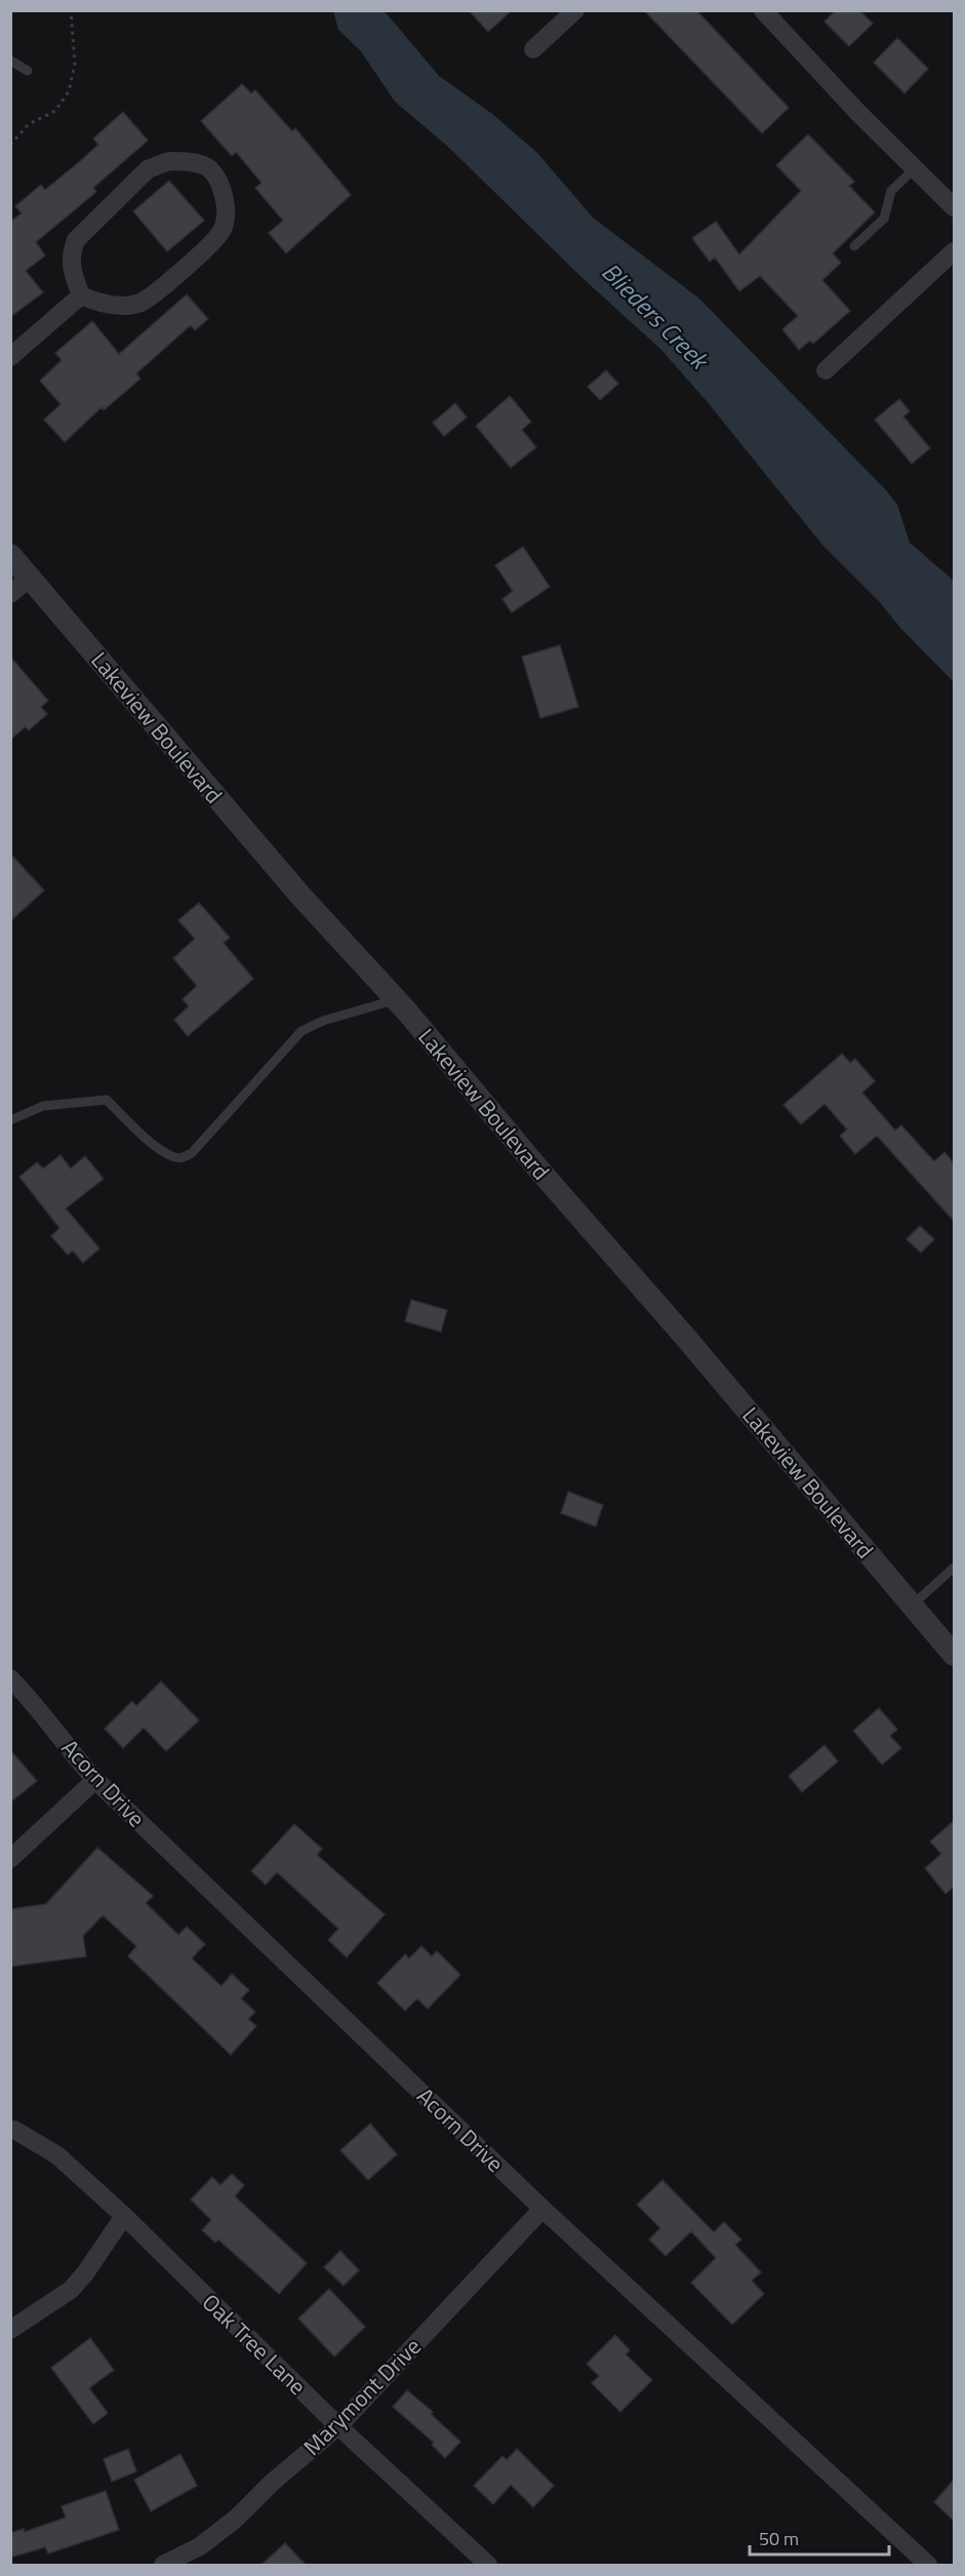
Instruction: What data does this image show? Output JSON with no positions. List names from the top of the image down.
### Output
{
  "streets": {
    "street": [
      "Lakeview Boulevard",
      "Acorn Drive",
      "Oak Tree Lane",
      "Marymont Drive"
    ]
  },
  "crossings": [
    ["Acorn Drive", "Marymont Drive"],
    ["Oak Tree Lane", "Marymont Drive"]
  ],
  "water": ["Blieders Creek"],
  "scale_bar": "50 m"
}
